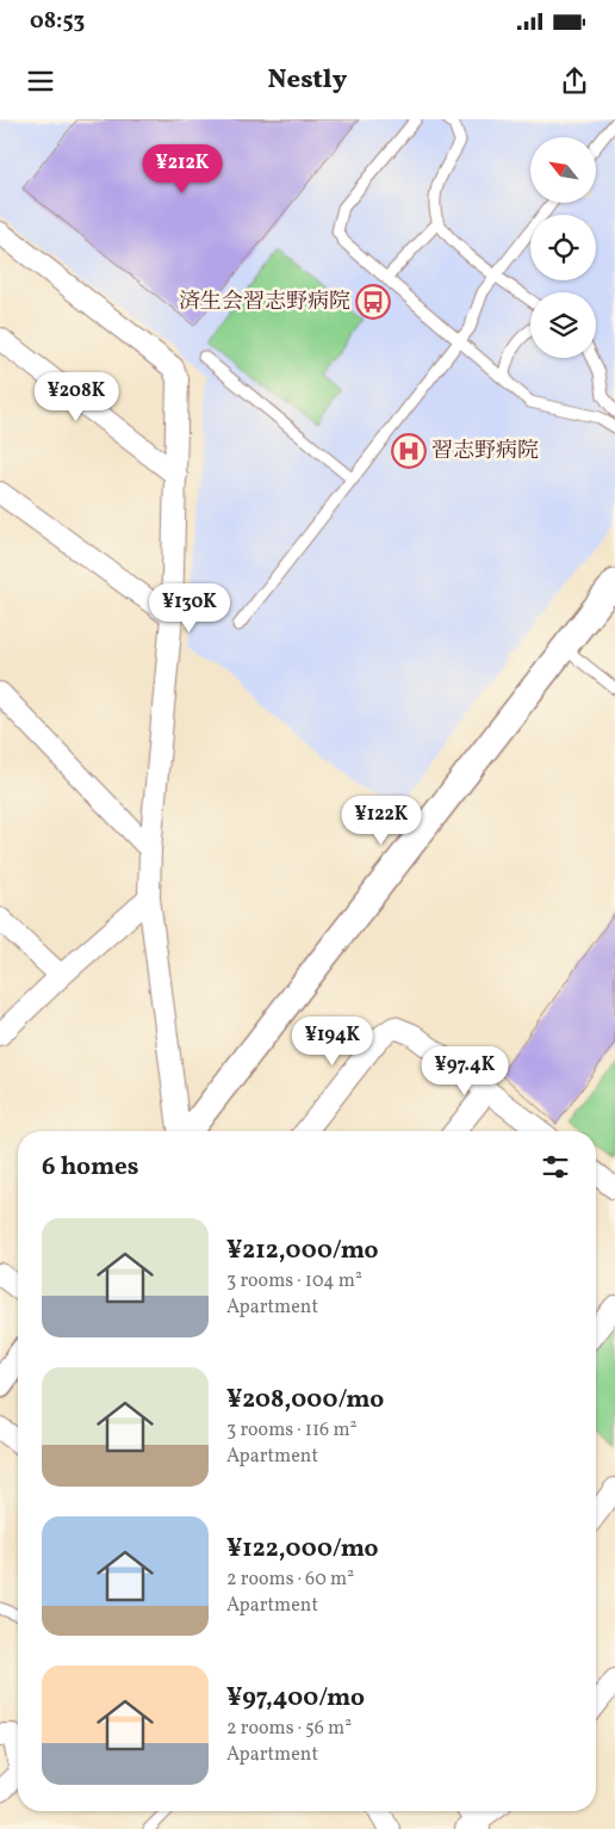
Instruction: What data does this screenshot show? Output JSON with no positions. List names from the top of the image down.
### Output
{
  "places": {
    "bus stop": ["済生会習志野病院"],
    "hospital": ["習志野病院"]
  },
  "north": "top left",
  "page": {
    "status": "08:53",
    "header": "Nestly",
    "price": [
      "¥212K",
      "¥208K",
      "¥130K",
      "¥122K",
      "¥194K",
      "¥97.4K"
    ],
    "heading": "6 homes",
    "list": [
      {
        "name": "¥212,000/mo",
        "note": "3 rooms · 104 m² · Apartment"
      },
      {
        "name": "¥208,000/mo",
        "note": "3 rooms · 116 m² · Apartment"
      },
      {
        "name": "¥122,000/mo",
        "note": "2 rooms · 60 m² · Apartment"
      },
      {
        "name": "¥97,400/mo",
        "note": "2 rooms · 56 m² · Apartment"
      }
    ]
  }
}
